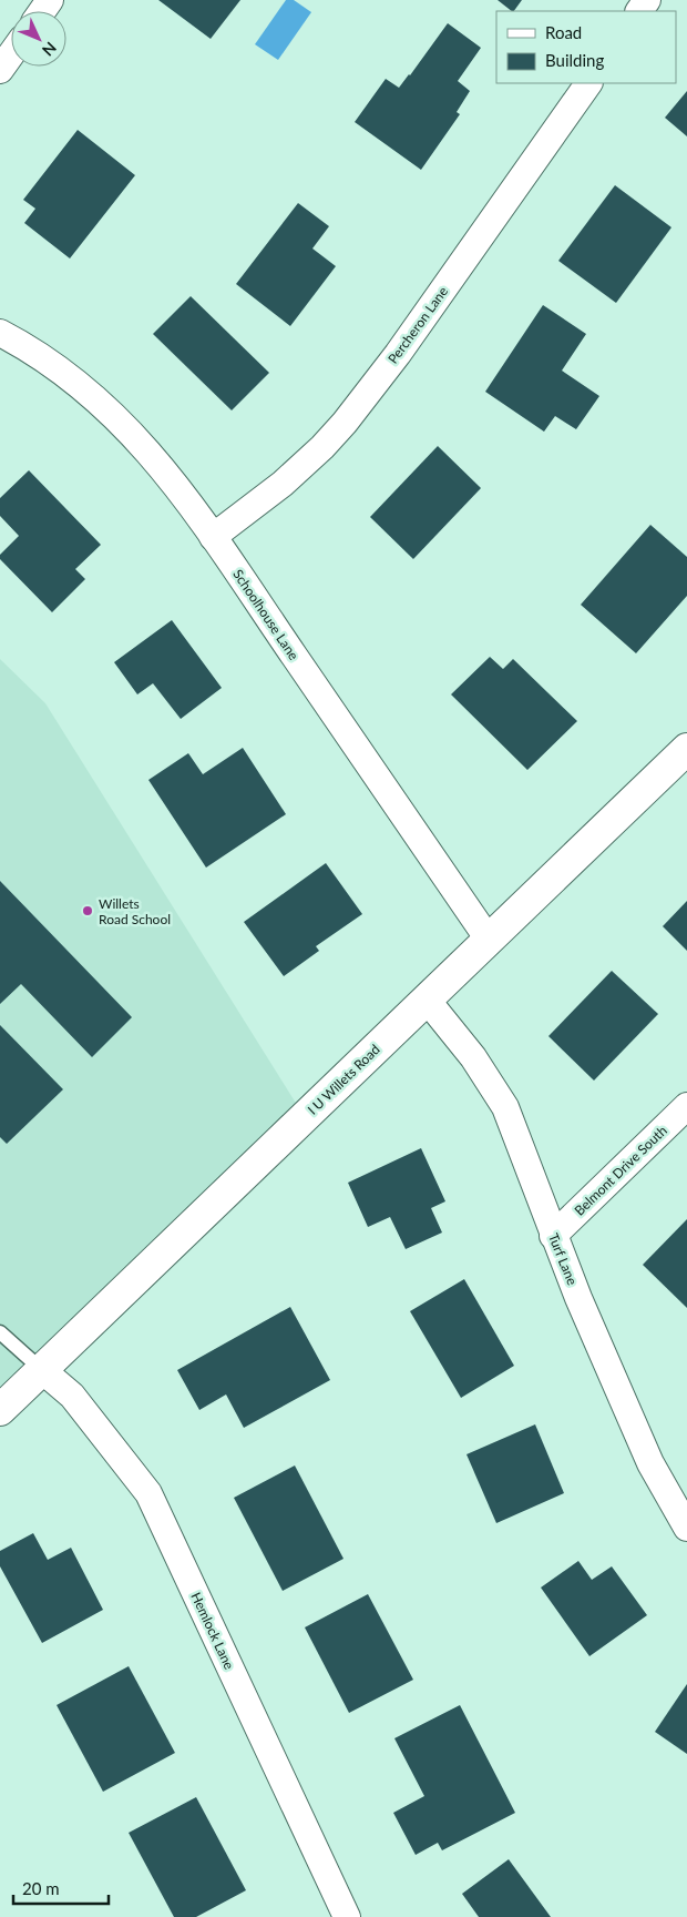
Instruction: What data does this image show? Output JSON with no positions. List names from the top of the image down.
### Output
{
  "streets": {
    "main road": ["I U Willets Road"],
    "street": [
      "Percheron Lane",
      "Schoolhouse Lane",
      "Belmont Drive South",
      "Turf Lane",
      "Hemlock Lane"
    ]
  },
  "crossings": [
    ["Percheron Lane", "Schoolhouse Lane"],
    ["Schoolhouse Lane", "I U Willets Road"],
    ["I U Willets Road", "Turf Lane"],
    ["I U Willets Road", "Hemlock Lane"],
    ["Belmont Drive South", "Turf Lane"]
  ],
  "places": ["Willets Road School"],
  "legend": ["Road", "Building"],
  "scale_bar": "20 m",
  "north": "bottom right"
}
